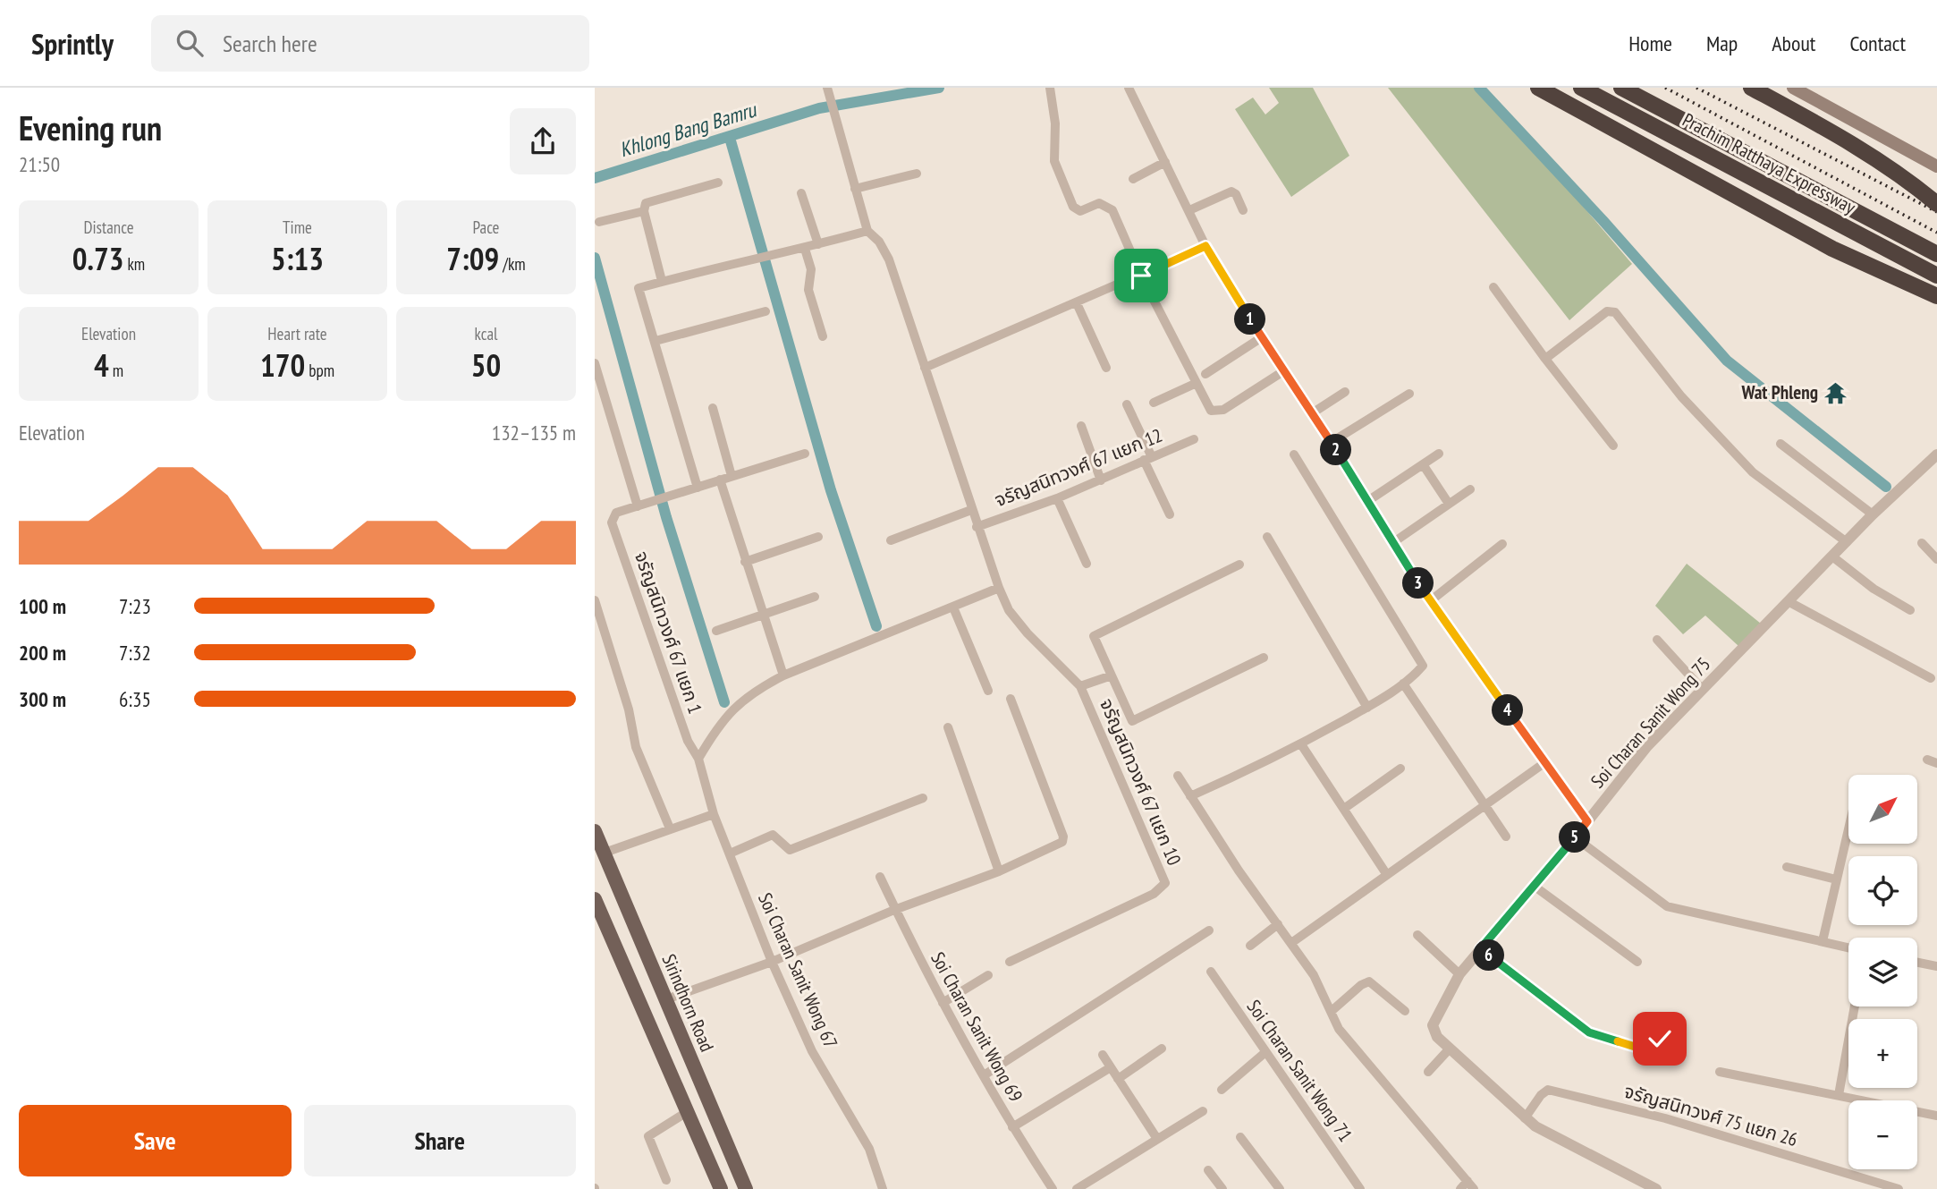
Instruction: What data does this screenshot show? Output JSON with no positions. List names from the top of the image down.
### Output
{
  "streets": {
    "highway": ["Prachim Ratthaya Expressway"],
    "main road": ["Sirindhorn Road"],
    "street": [
      "จรัญสนิทวงศ์ 67 แยก 12",
      "จรัญสนิทวงศ์ 67 แยก 1",
      "Soi Charan Sanit Wong 75",
      "จรัญสนิทวงศ์ 67 แยก 10",
      "Soi Charan Sanit Wong 67",
      "Soi Charan Sanit Wong 69",
      "Soi Charan Sanit Wong 71",
      "จรัญสนิทวงศ์ 75 แยก 26"
    ]
  },
  "crossings": [
    ["จรัญสนิทวงศ์ 67 แยก 12", "จรัญสนิทวงศ์ 67 แยก 10"],
    ["จรัญสนิทวงศ์ 67 แยก 1", "Soi Charan Sanit Wong 67"],
    ["Soi Charan Sanit Wong 75", "จรัญสนิทวงศ์ 75 แยก 26"]
  ],
  "water": ["Khlong Bang Bamru"],
  "places": {
    "temple": ["Wat Phleng"]
  },
  "north": "top right",
  "page": {
    "header": "Sprintly",
    "search": "Search here",
    "nav": [
      "Home",
      "Map",
      "About",
      "Contact"
    ],
    "heading": ["Evening run", "21:50"],
    "stats": [
      ["Distance", "0.73 km"],
      ["Time", "5:13"],
      ["Pace", "7:09 /km"],
      ["Elevation", "4 m"],
      ["Heart rate", "170 bpm"],
      ["kcal", "50"]
    ],
    "pins": [
      "1",
      "2",
      "3",
      "4",
      "5",
      "6"
    ],
    "chart": ["Elevation", "132–135 m"],
    "list": [
      {
        "name": "100 m",
        "note": "7:23"
      },
      {
        "name": "200 m",
        "note": "7:32"
      },
      {
        "name": "300 m",
        "note": "6:35"
      }
    ],
    "map_buttons": ["+", "−"],
    "buttons": ["Save", "Share"]
  }
}
